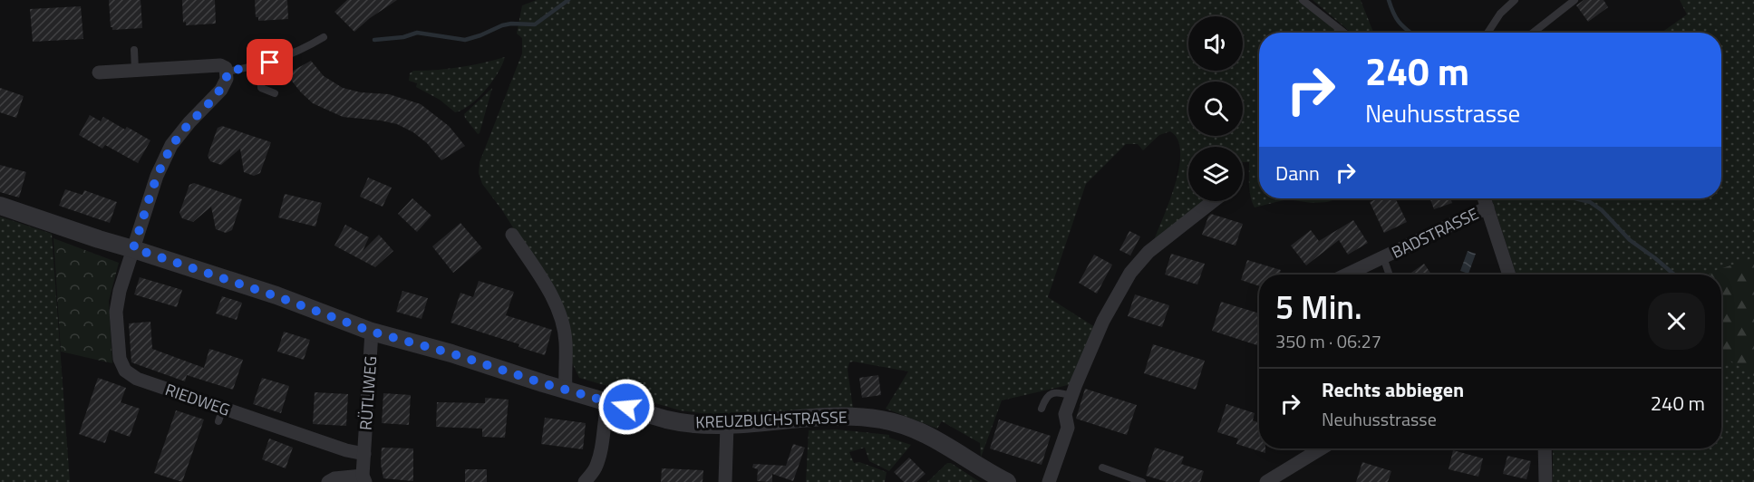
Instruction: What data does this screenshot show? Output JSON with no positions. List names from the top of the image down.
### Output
{
  "streets": {
    "street": [
      "BADSTRASSE",
      "RÜTLIWEG",
      "RIEDWEG",
      "KREUZBUCHSTRASSE"
    ]
  },
  "crossings": [
    ["RÜTLIWEG", "RIEDWEG"],
    ["RÜTLIWEG", "KREUZBUCHSTRASSE"],
    ["RIEDWEG", "KREUZBUCHSTRASSE"]
  ],
  "page": {
    "turn": ["240 m", "Neuhusstrasse"],
    "then": "Dann",
    "heading": ["5 Min.", "350 m · 06:27"],
    "list": [
      {
        "name": "Rechts abbiegen",
        "note": "Neuhusstrasse",
        "value": "240 m"
      }
    ]
  }
}
